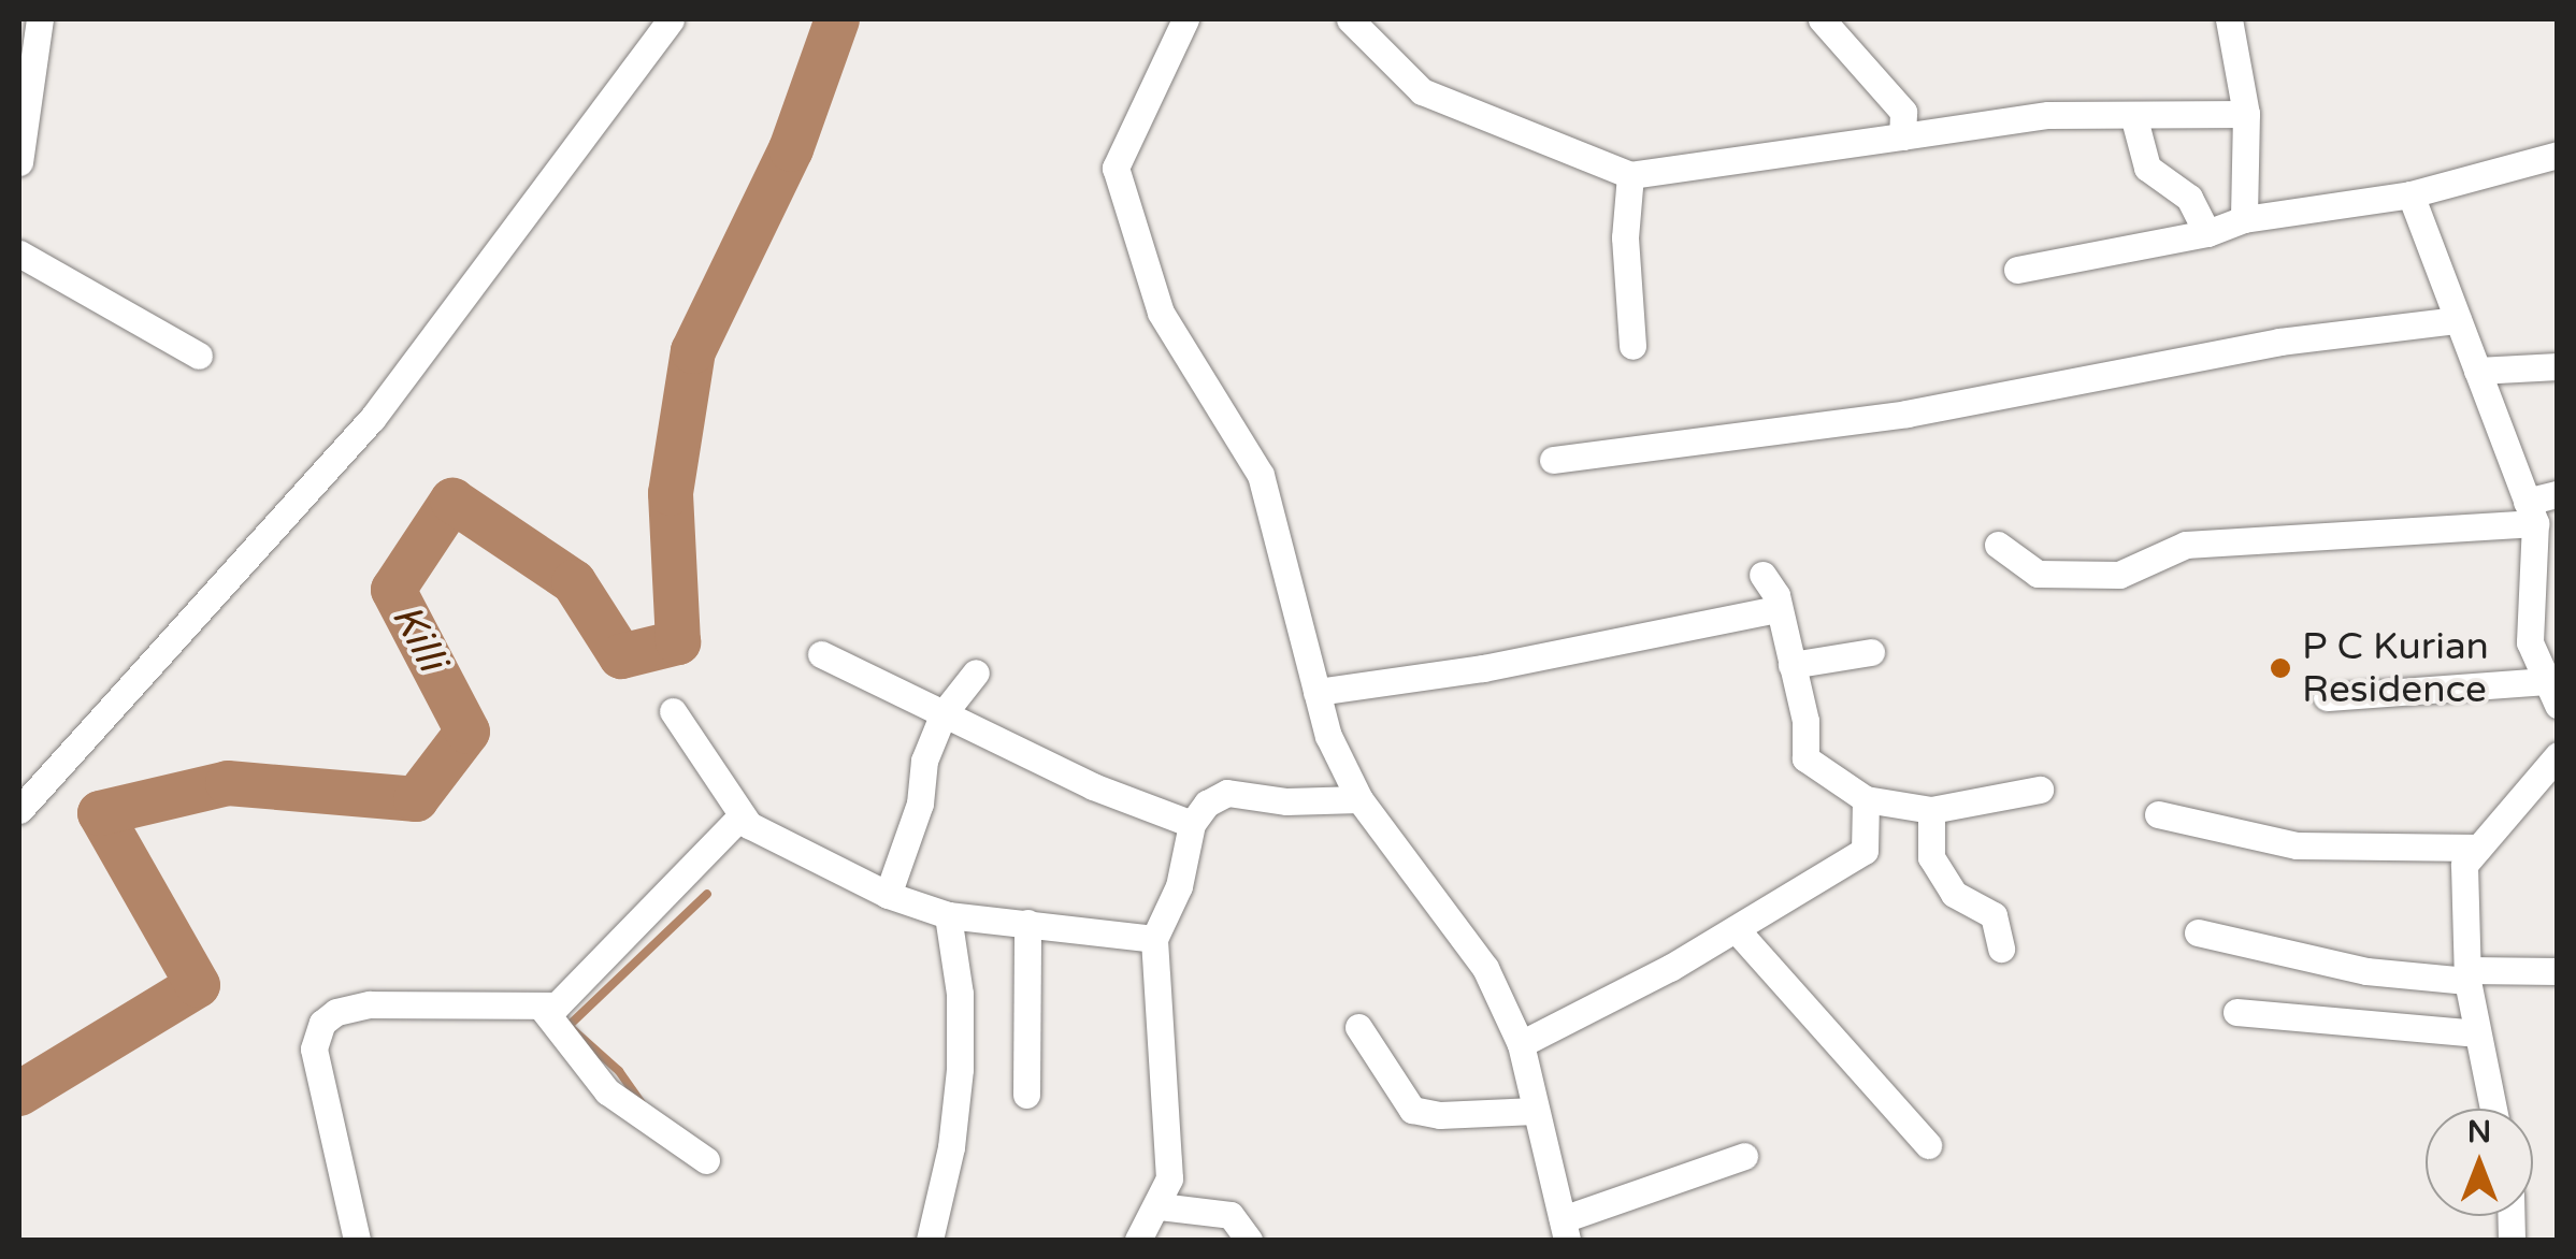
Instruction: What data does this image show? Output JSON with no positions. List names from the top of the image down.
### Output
{
  "water": ["Killi"],
  "places": ["P C Kurian Residence"],
  "north": "top"
}
